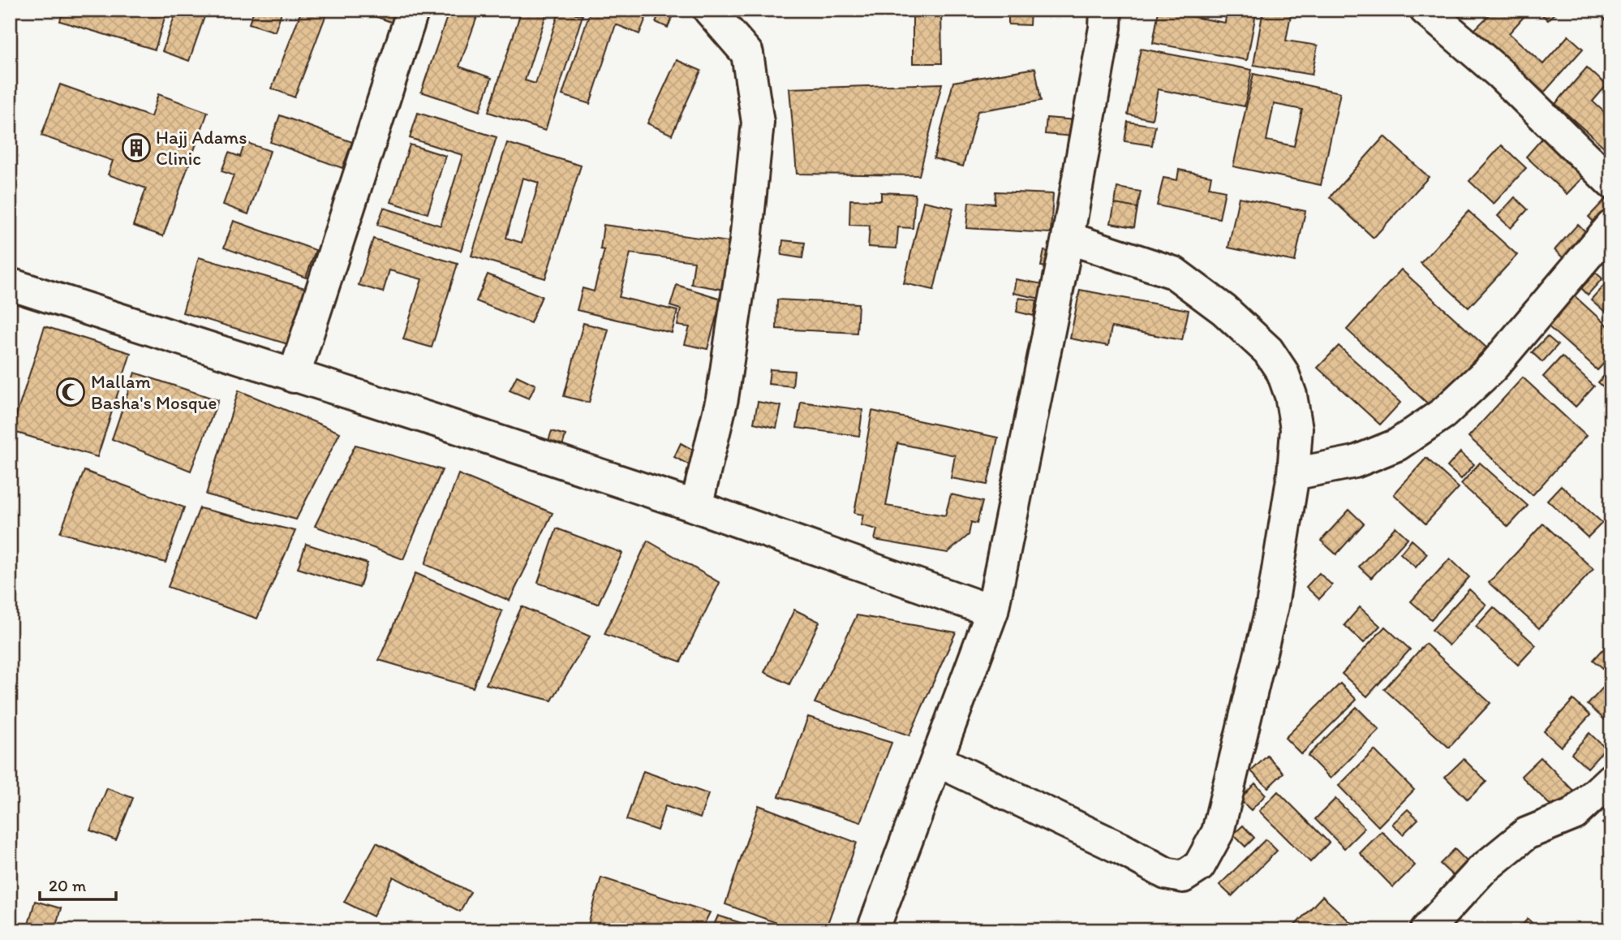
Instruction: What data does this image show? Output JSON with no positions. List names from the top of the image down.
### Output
{
  "places": {
    "building": ["Hajj Adams Clinic"],
    "mosque": ["Mallam Basha's Mosque"]
  },
  "scale_bar": "20 m"
}
